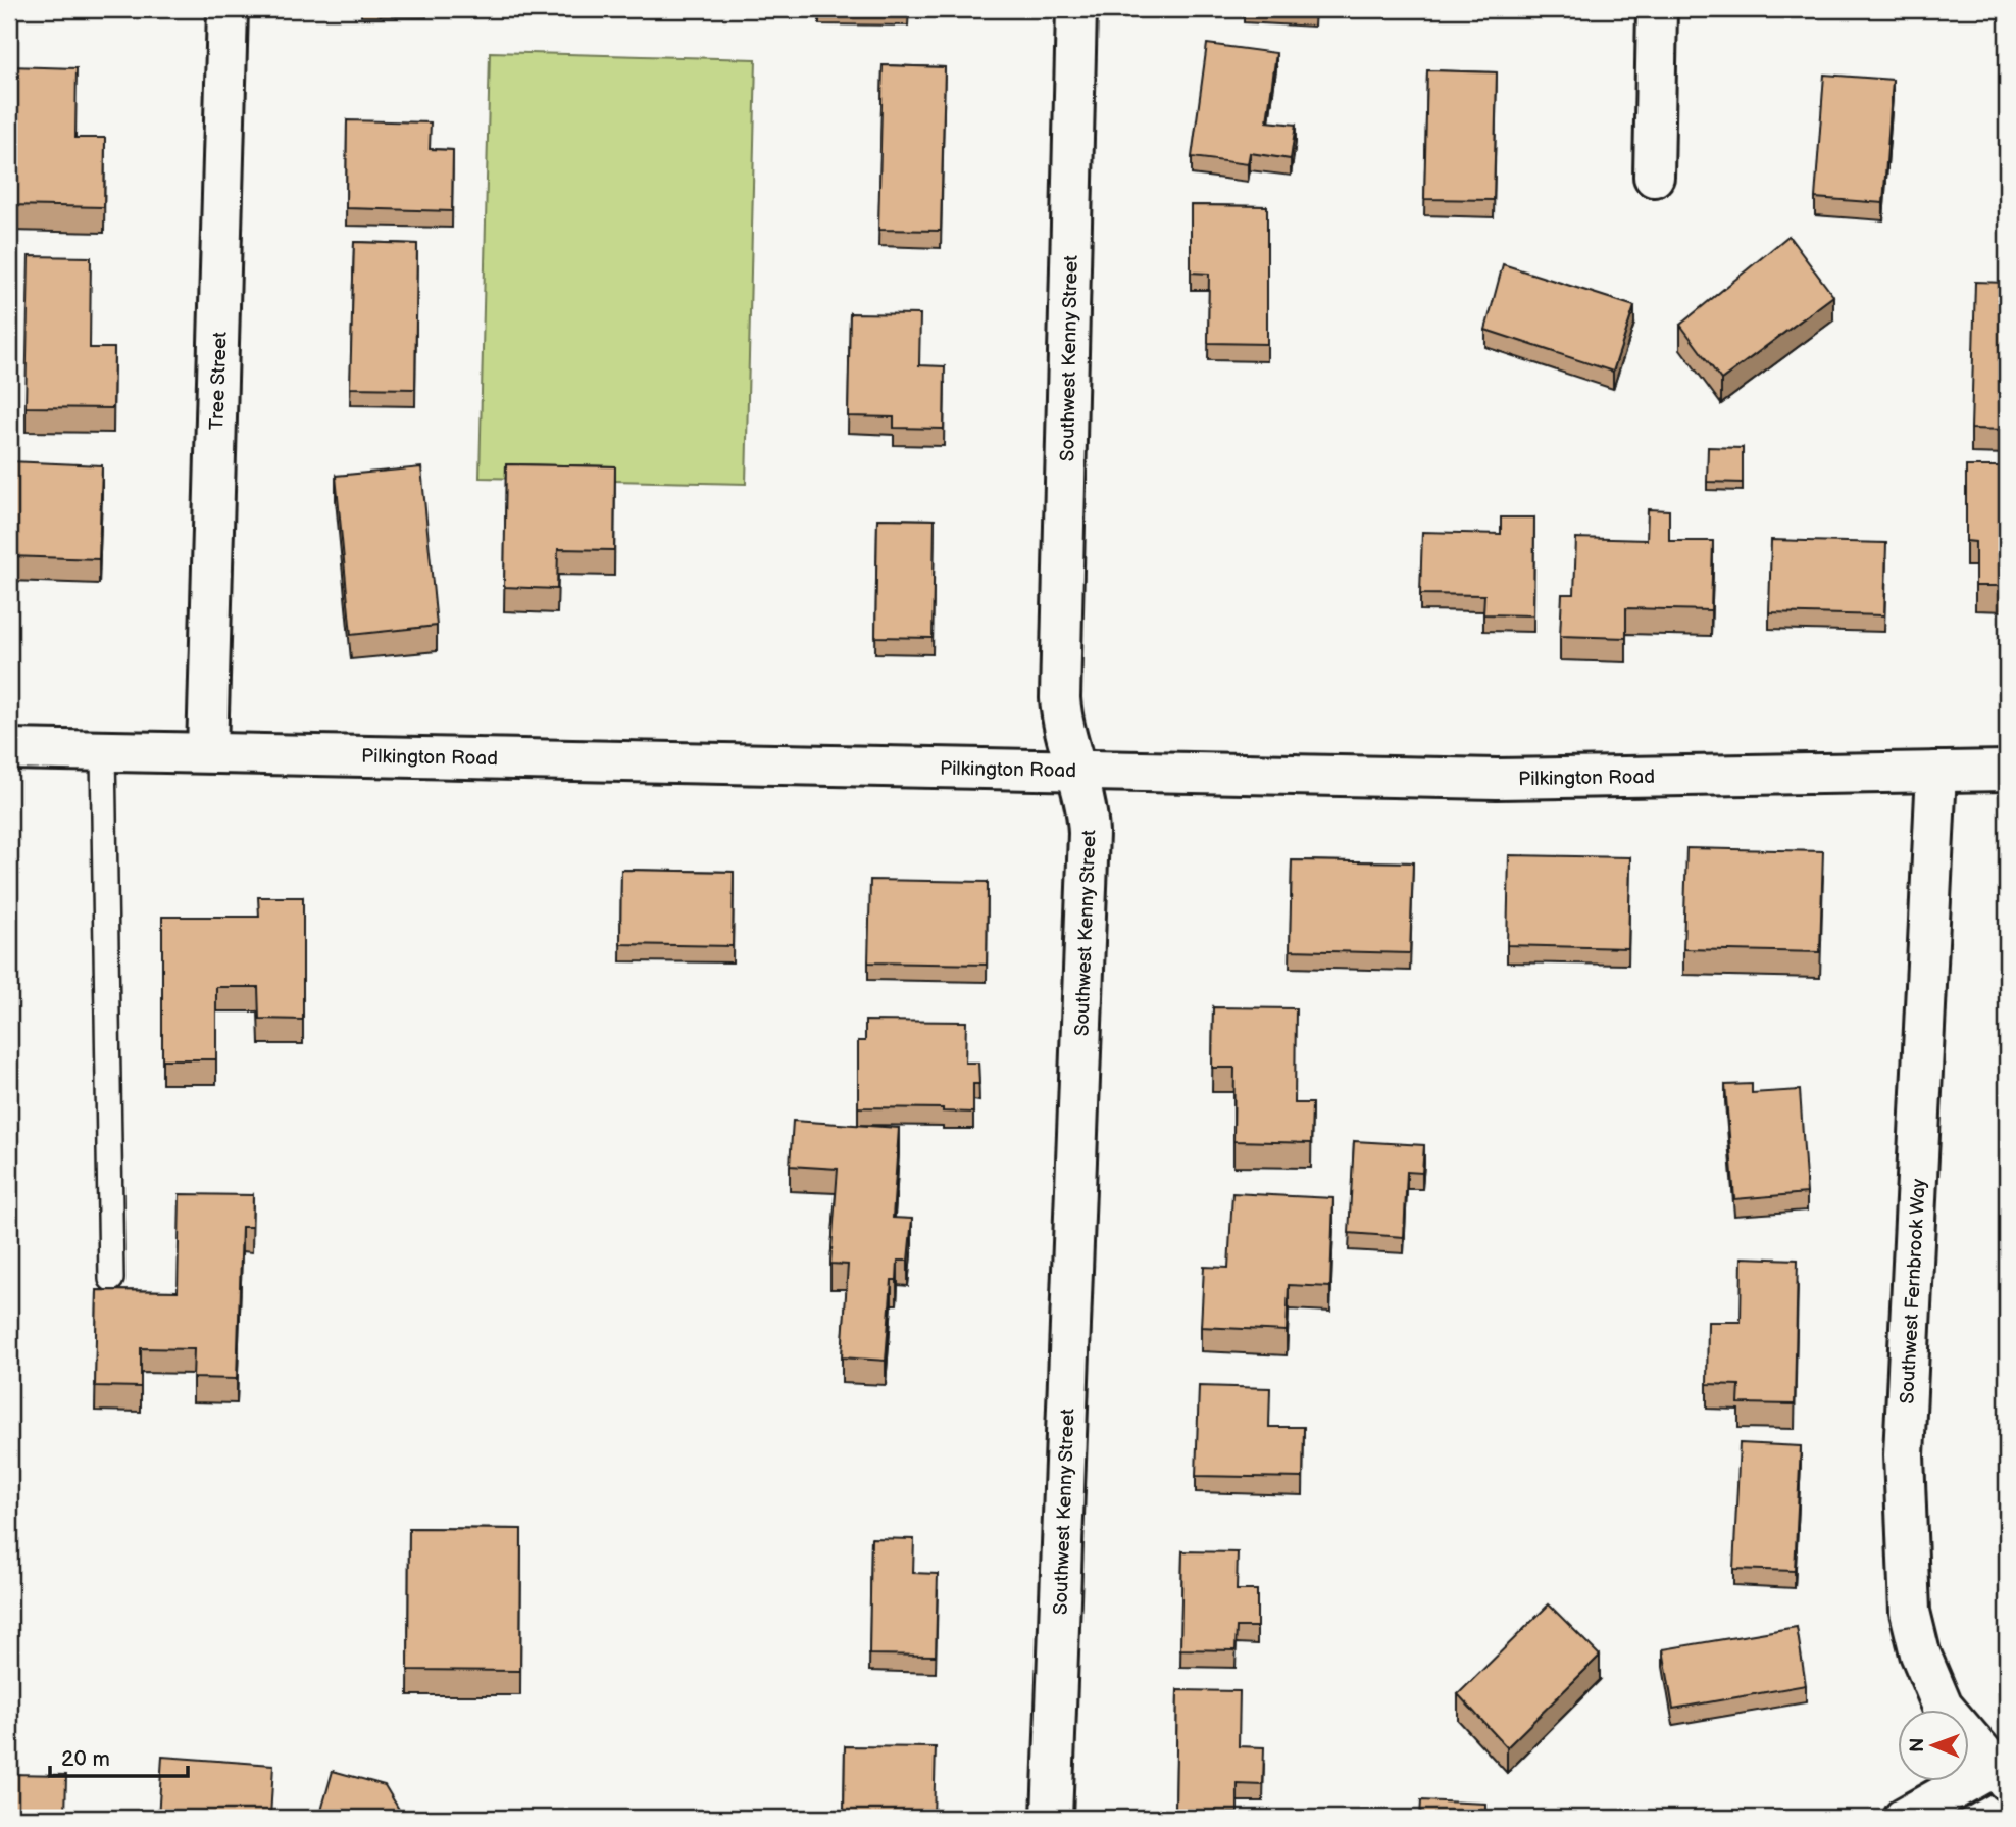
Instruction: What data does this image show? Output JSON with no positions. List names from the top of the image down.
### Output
{
  "streets": {
    "street": [
      "Southwest Kenny Street",
      "Tree Street",
      "Pilkington Road",
      "Southwest Fernbrook Way"
    ]
  },
  "crossings": [
    ["Southwest Kenny Street", "Pilkington Road"],
    ["Tree Street", "Pilkington Road"],
    ["Pilkington Road", "Southwest Fernbrook Way"]
  ],
  "scale_bar": "20 m",
  "north": "left"
}
